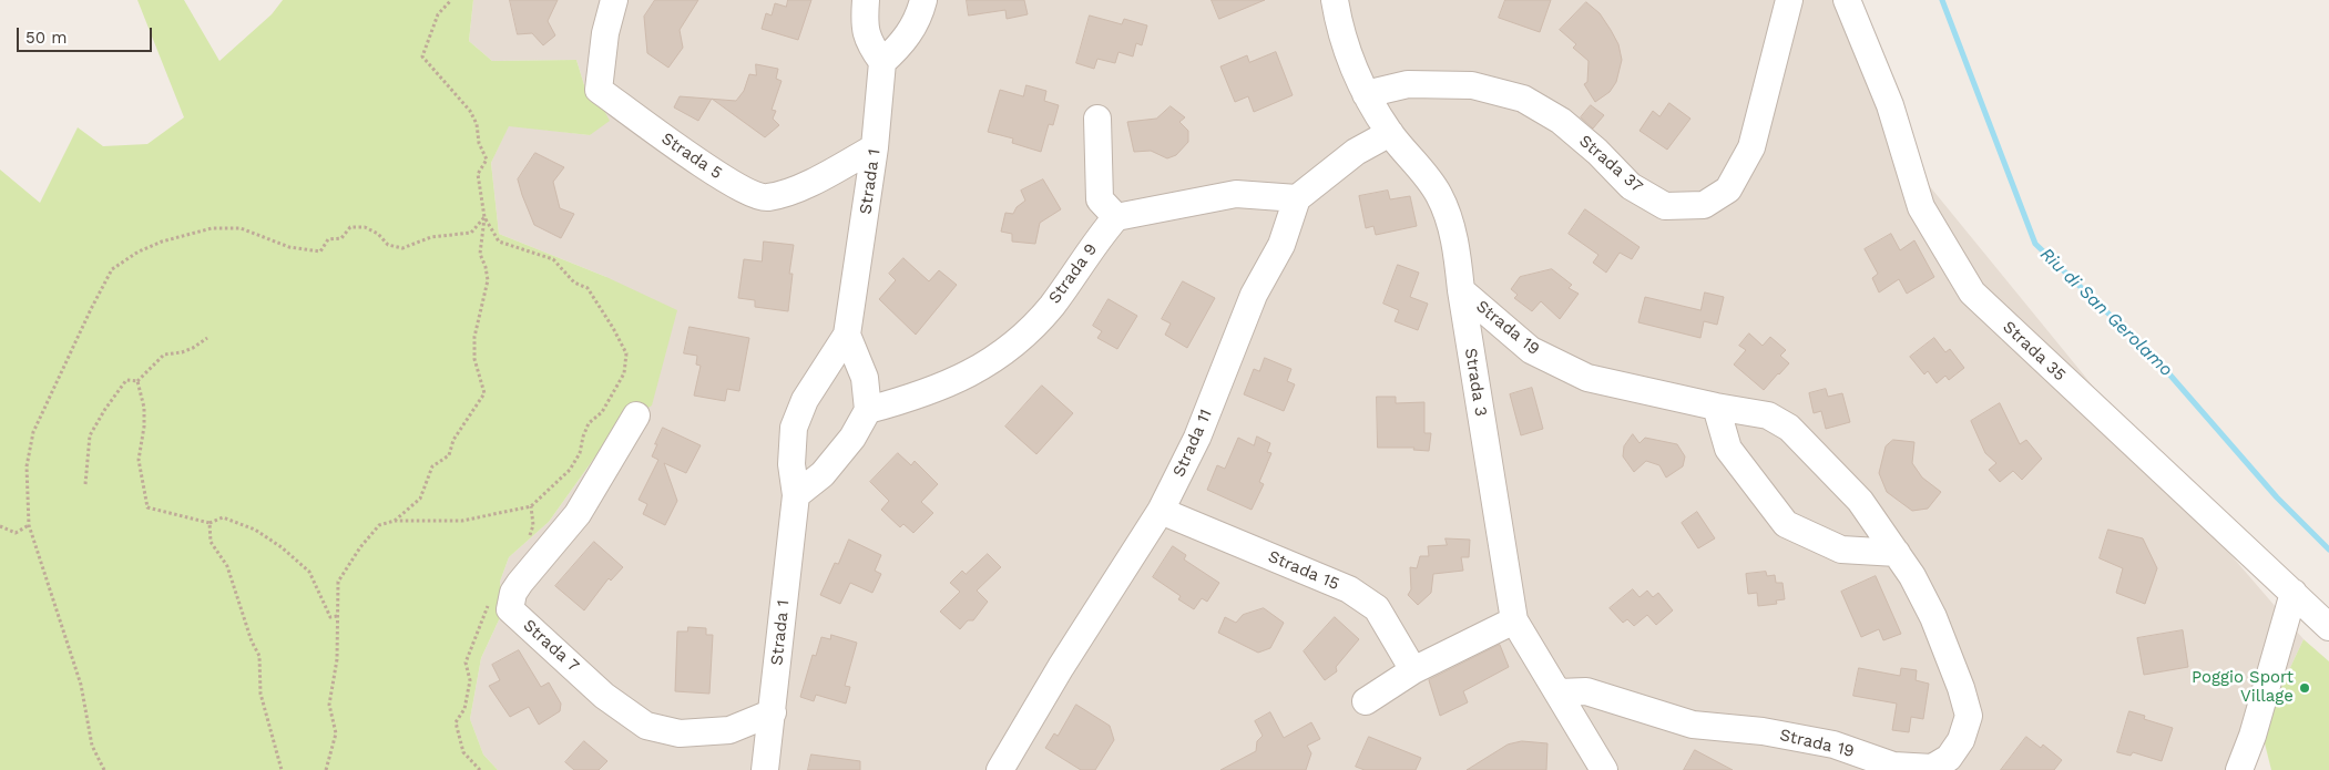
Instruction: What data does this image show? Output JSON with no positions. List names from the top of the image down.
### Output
{
  "streets": {
    "street": [
      "Strada 5",
      "Strada 37",
      "Strada 1",
      "Strada 9",
      "Strada 19",
      "Strada 35",
      "Strada 3",
      "Strada 11",
      "Strada 15",
      "Strada 7"
    ]
  },
  "crossings": [
    ["Strada 5", "Strada 1"],
    ["Strada 37", "Strada 3"],
    ["Strada 1", "Strada 7"],
    ["Strada 19", "Strada 3"],
    ["Strada 11", "Strada 15"]
  ],
  "water": ["Riu di San Gerolamo"],
  "places": ["Poggio Sport Village"],
  "scale_bar": "50 m"
}
